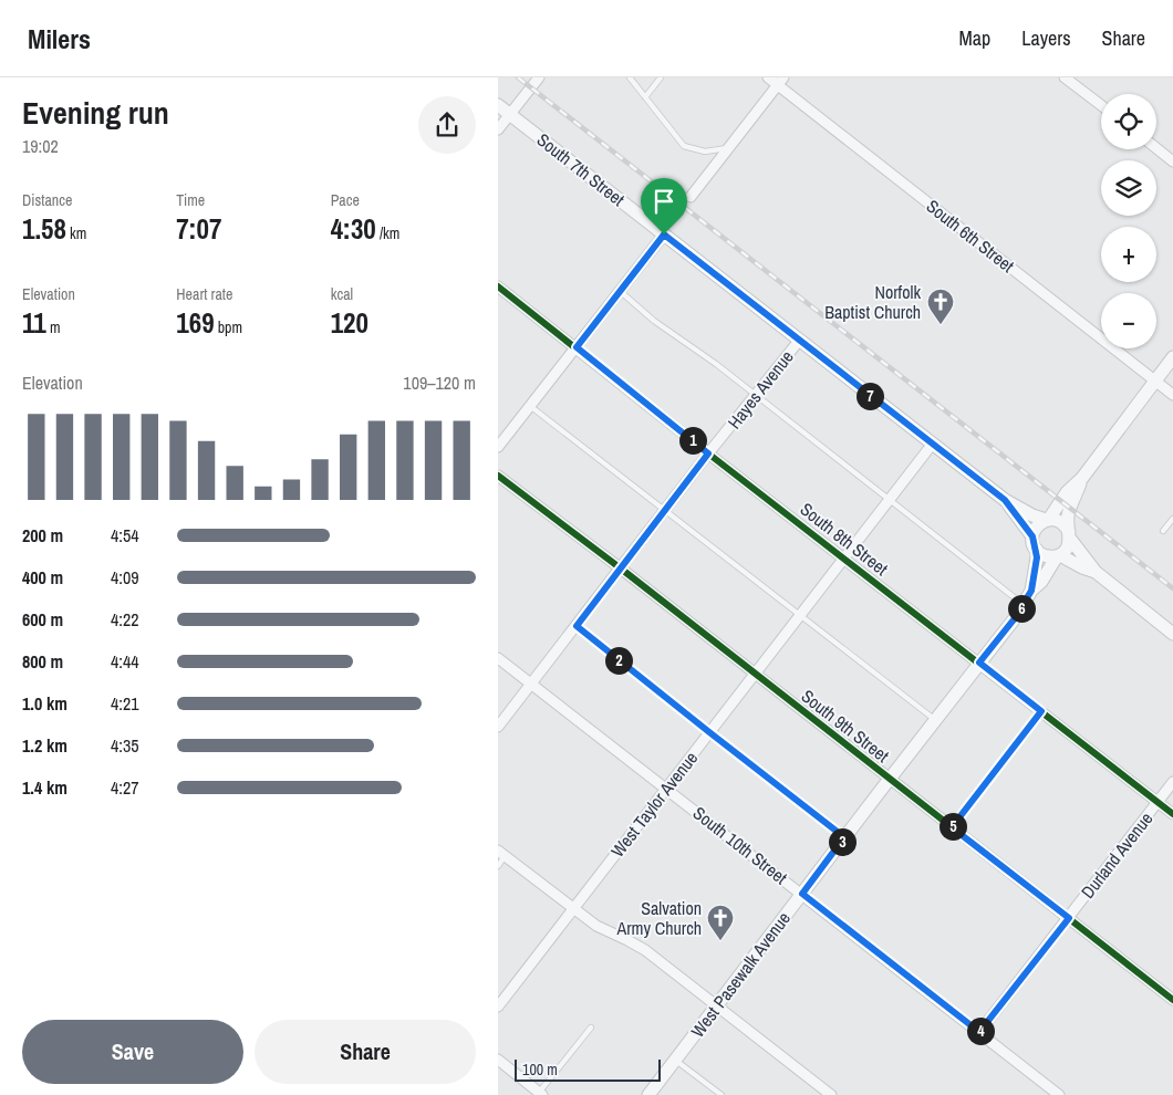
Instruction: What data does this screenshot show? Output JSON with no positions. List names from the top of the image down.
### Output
{
  "streets": {
    "street": [
      "South 7th Street",
      "South 6th Street",
      "Hayes Avenue",
      "South 8th Street",
      "South 9th Street",
      "West Taylor Avenue",
      "South 10th Street",
      "Durland Avenue",
      "West Pasewalk Avenue"
    ]
  },
  "crossings": [
    ["South 7th Street", "Hayes Avenue"],
    ["South 7th Street", "West Taylor Avenue"],
    ["South 7th Street", "West Pasewalk Avenue"],
    ["Hayes Avenue", "South 8th Street"],
    ["Hayes Avenue", "South 9th Street"],
    ["Hayes Avenue", "South 10th Street"],
    ["South 8th Street", "West Taylor Avenue"],
    ["South 8th Street", "Durland Avenue"],
    ["South 8th Street", "West Pasewalk Avenue"],
    ["South 9th Street", "West Taylor Avenue"],
    ["South 9th Street", "Durland Avenue"],
    ["South 9th Street", "West Pasewalk Avenue"],
    ["West Taylor Avenue", "South 10th Street"],
    ["South 10th Street", "Durland Avenue"],
    ["South 10th Street", "West Pasewalk Avenue"]
  ],
  "places": {
    "church": ["Norfolk Baptist Church", "Salvation Army Church"]
  },
  "scale_bar": "100 m",
  "page": {
    "header": "Milers",
    "nav": ["Map", "Layers", "Share"],
    "heading": ["Evening run", "19:02"],
    "map_buttons": ["+", "−"],
    "stats": [
      ["Distance", "1.58 km"],
      ["Time", "7:07"],
      ["Pace", "4:30 /km"],
      ["Elevation", "11 m"],
      ["Heart rate", "169 bpm"],
      ["kcal", "120"]
    ],
    "chart": ["Elevation", "109–120 m"],
    "pins": [
      "7",
      "1",
      "6",
      "2",
      "5",
      "3",
      "4"
    ],
    "list": [
      {
        "name": "200 m",
        "note": "4:54"
      },
      {
        "name": "400 m",
        "note": "4:09"
      },
      {
        "name": "600 m",
        "note": "4:22"
      },
      {
        "name": "800 m",
        "note": "4:44"
      },
      {
        "name": "1.0 km",
        "note": "4:21"
      },
      {
        "name": "1.2 km",
        "note": "4:35"
      },
      {
        "name": "1.4 km",
        "note": "4:27"
      }
    ],
    "buttons": ["Save", "Share"],
    "scale": "100 m"
  }
}
